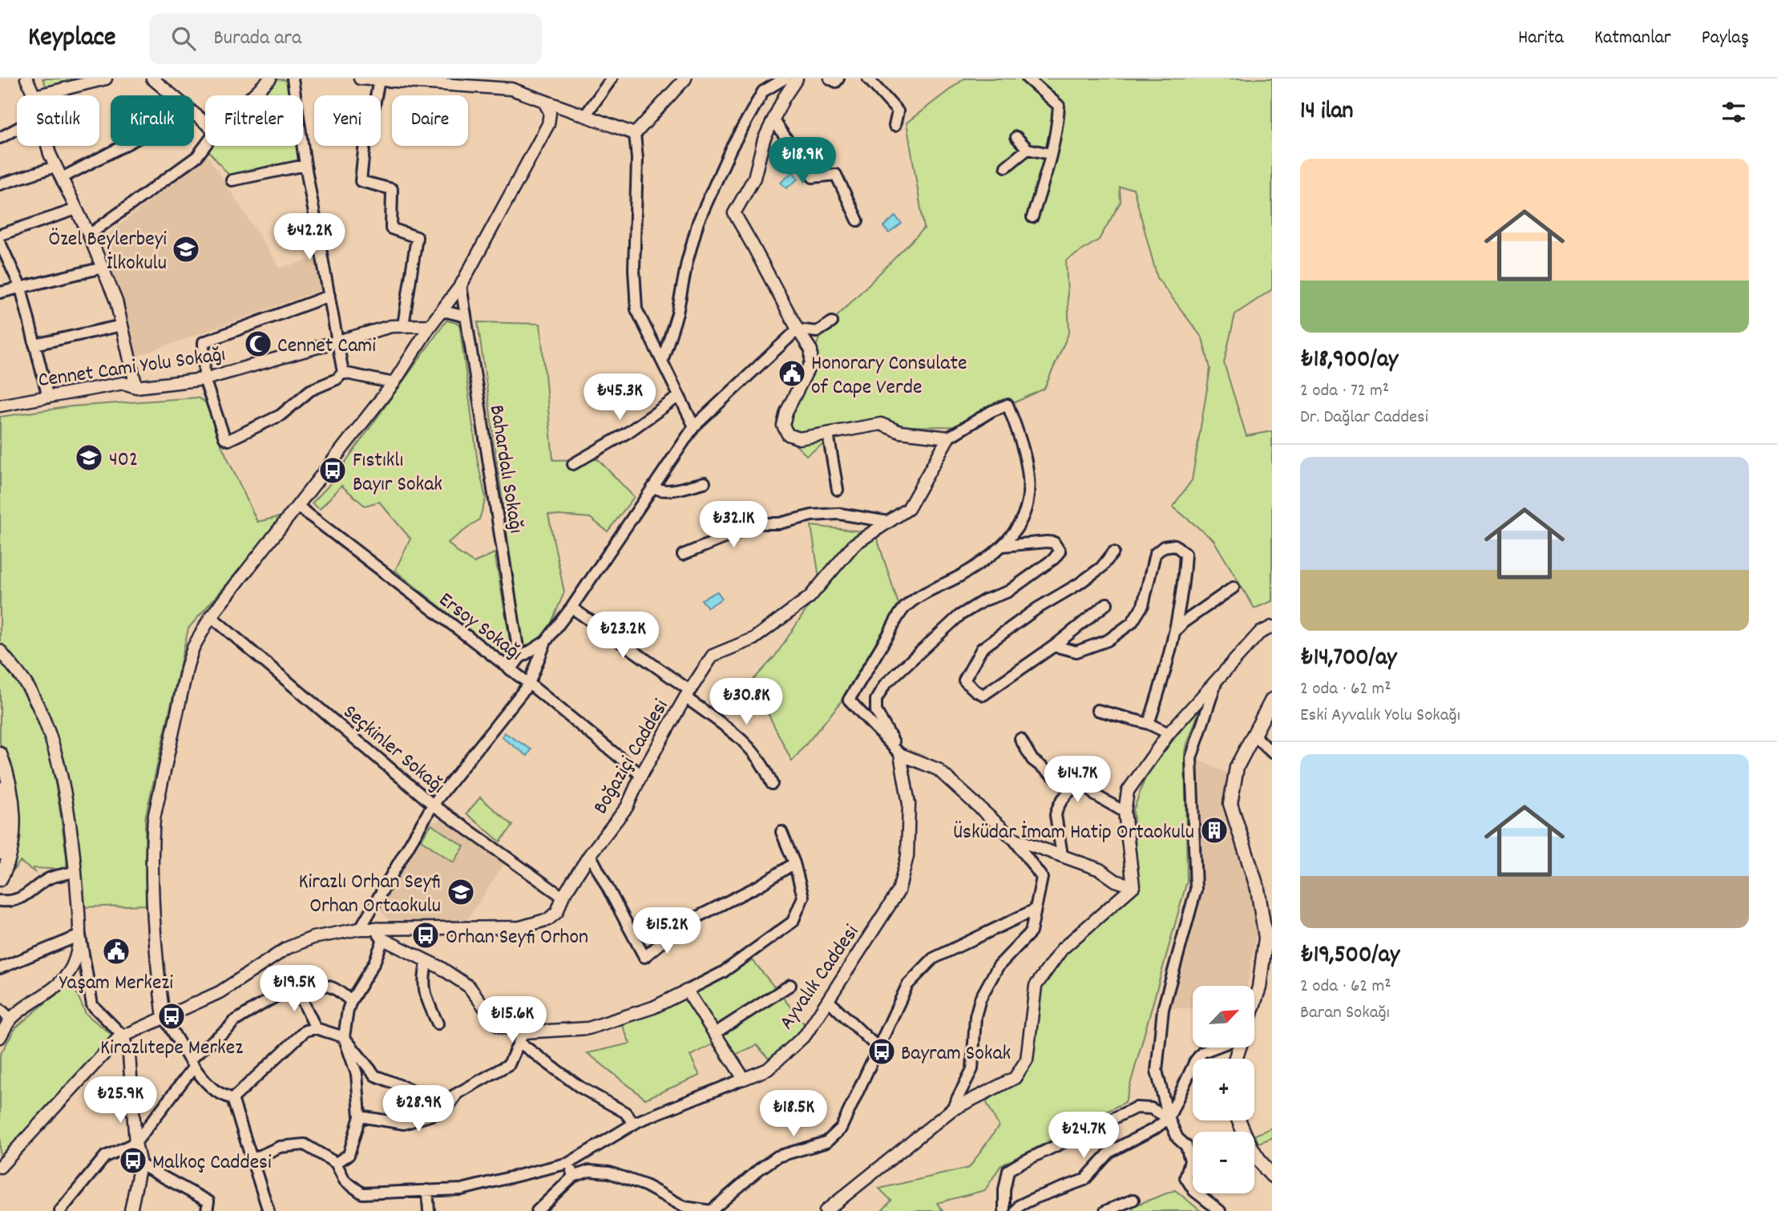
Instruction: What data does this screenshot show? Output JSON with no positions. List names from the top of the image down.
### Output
{
  "streets": {
    "street": [
      "Cennet Cami Yolu Sokağı",
      "Bahardalı Sokağı",
      "Ersoy Sokağı",
      "Seçkinler Sokağı",
      "Boğaziçi Caddesi",
      "Ayvalık Caddesi"
    ]
  },
  "crossings": [
    ["Ersoy Sokağı", "Boğaziçi Caddesi"],
    ["Seçkinler Sokağı", "Boğaziçi Caddesi"]
  ],
  "places": {
    "school or university": ["Özel Beylerbeyi İlkokulu", "402", "Kirazlı Orhan Seyfi Orhan Ortaokulu"],
    "mosque": ["Cennet Cami"],
    "public building": ["Honorary Consulate of Cape Verde", "Yaşam Merkezi"],
    "bus stop": [
      "Fıstıklı Bayır Sokak",
      "Orhan Seyfi Orhon",
      "Kirazlıtepe Merkez",
      "Bayram Sokak",
      "Malkoç Caddesi"
    ],
    "building": ["Üsküdar İmam Hatip Ortaokulu"]
  },
  "north": "top right",
  "page": {
    "header": "Keyplace",
    "search": "Burada ara",
    "nav": ["Harita", "Katmanlar", "Paylaş"],
    "heading": "14 ilan",
    "chip": [
      "Satılık",
      "Kiralık",
      "Filtreler",
      "Yeni",
      "Daire"
    ],
    "price": [
      "₺18.9K",
      "₺42.2K",
      "₺45.3K",
      "₺32.1K",
      "₺23.2K",
      "₺30.8K",
      "₺14.7K",
      "₺15.2K",
      "₺19.5K",
      "₺15.6K",
      "₺25.9K",
      "₺28.9K",
      "₺18.5K",
      "₺24.7K"
    ],
    "list": [
      {
        "name": "₺18,900/ay",
        "note": "2 oda · 72 m² · Dr. Dağlar Caddesi"
      },
      {
        "name": "₺14,700/ay",
        "note": "2 oda · 62 m² · Eski Ayvalık Yolu Sokağı"
      },
      {
        "name": "₺19,500/ay",
        "note": "2 oda · 62 m² · Baran Sokağı"
      }
    ],
    "map_buttons": ["+", "−"]
  }
}
